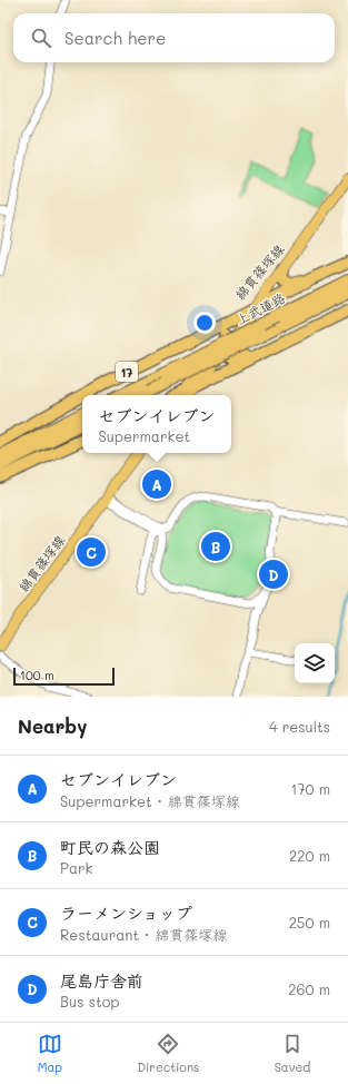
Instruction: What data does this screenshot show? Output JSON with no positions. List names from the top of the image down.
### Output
{
  "streets": {
    "highway": ["上武道路", "17"],
    "main road": ["綿貫篠塚線"]
  },
  "crossings": [
    ["綿貫篠塚線", "17"]
  ],
  "scale_bar": "100 m",
  "page": {
    "search": "Search here",
    "popup": ["セブンイレブン", "Supermarket"],
    "pins": [
      "A",
      "B",
      "C",
      "D"
    ],
    "scale": "100 m",
    "heading": ["Nearby", "4 results"],
    "list": [
      {
        "mark": "A",
        "name": "セブンイレブン",
        "note": "Supermarket · 綿貫篠塚線",
        "value": "170 m"
      },
      {
        "mark": "B",
        "name": "町民の森公園",
        "note": "Park",
        "value": "220 m"
      },
      {
        "mark": "C",
        "name": "ラーメンショップ",
        "note": "Restaurant · 綿貫篠塚線",
        "value": "250 m"
      },
      {
        "mark": "D",
        "name": "尾島庁舎前",
        "note": "Bus stop",
        "value": "260 m"
      }
    ],
    "nav": ["Map", "Directions", "Saved"]
  }
}
